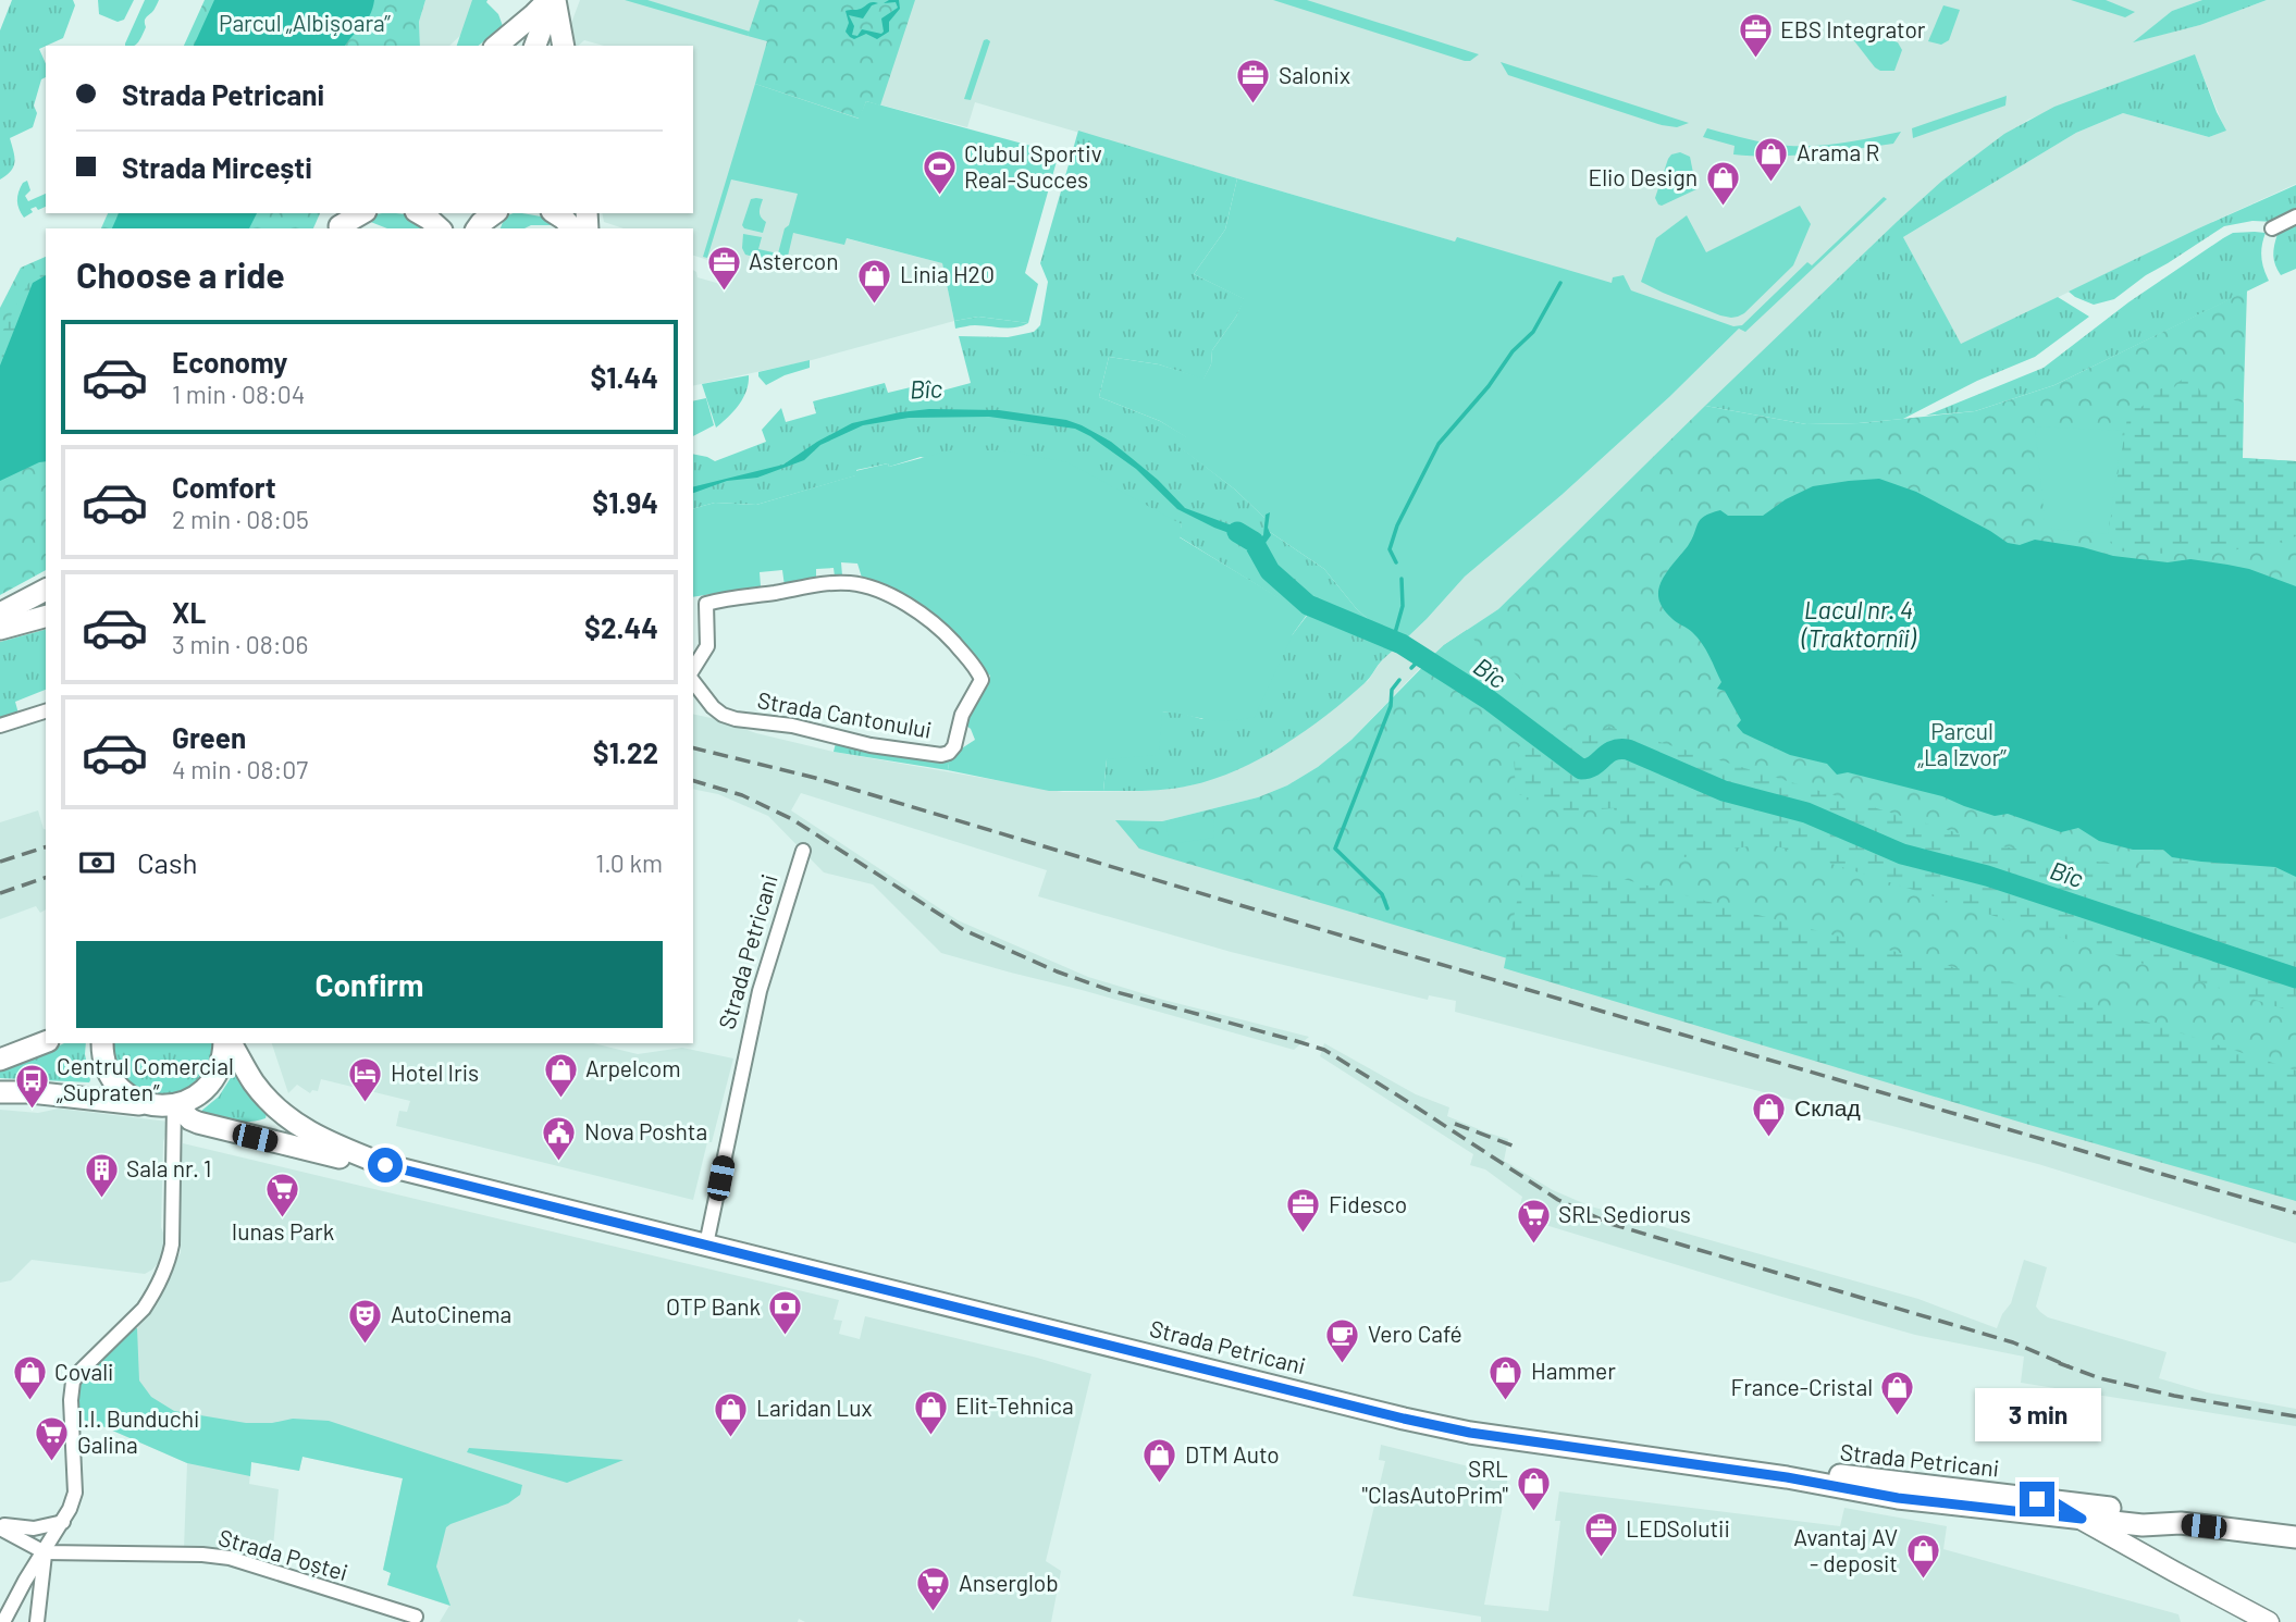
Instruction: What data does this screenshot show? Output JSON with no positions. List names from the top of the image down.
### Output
{
  "streets": {
    "main road": ["Strada Petricani"],
    "street": ["Strada Cantonului", "Strada Poștei"]
  },
  "water": ["Bîc", "Lacul nr. 4 (Traktornîi)"],
  "parks": ["Parcul „Albișoara”", "Parcul „La Izvor”"],
  "places": {
    "office": [
      "EBS Integrator",
      "Salonix",
      "Astercon",
      "Fidesco",
      "LEDSolutii"
    ],
    "shop": [
      "Arama R",
      "Elio Design",
      "Linia H2O",
      "Arpelcom",
      "Склад",
      "Hammer",
      "Covali",
      "France-Cristal",
      "Elit-Tehnica",
      "Laridan Lux",
      "DTM Auto",
      "SRL \"ClasAutoPrim\"",
      "Avantaj AV - deposit"
    ],
    "sports": ["Clubul Sportiv Real-Succes"],
    "hotel": ["Hotel Iris"],
    "bus stop": ["Centrul Comercial „Supraten”"],
    "public building": ["Nova Poshta"],
    "building": ["Sala nr. 1"],
    "supermarket": [
      "Iunas Park",
      "SRL Sediorus",
      "I.I. Bunduchi Galina",
      "Anserglob"
    ],
    "bank": ["OTP Bank"],
    "theatre": ["AutoCinema"],
    "cafe": ["Vero Café"]
  },
  "page": {
    "banner": ["Strada Petricani", "Strada Mircești"],
    "heading": "Choose a ride",
    "list": [
      {
        "name": "Economy",
        "note": "1 min · 08:04",
        "value": "$1.44"
      },
      {
        "name": "Comfort",
        "note": "2 min · 08:05",
        "value": "$1.94"
      },
      {
        "name": "XL",
        "note": "3 min · 08:06",
        "value": "$2.44"
      },
      {
        "name": "Green",
        "note": "4 min · 08:07",
        "value": "$1.22"
      }
    ],
    "pay": ["Cash", "1.0 km"],
    "buttons": "Confirm",
    "bubble": "3 min"
  }
}
